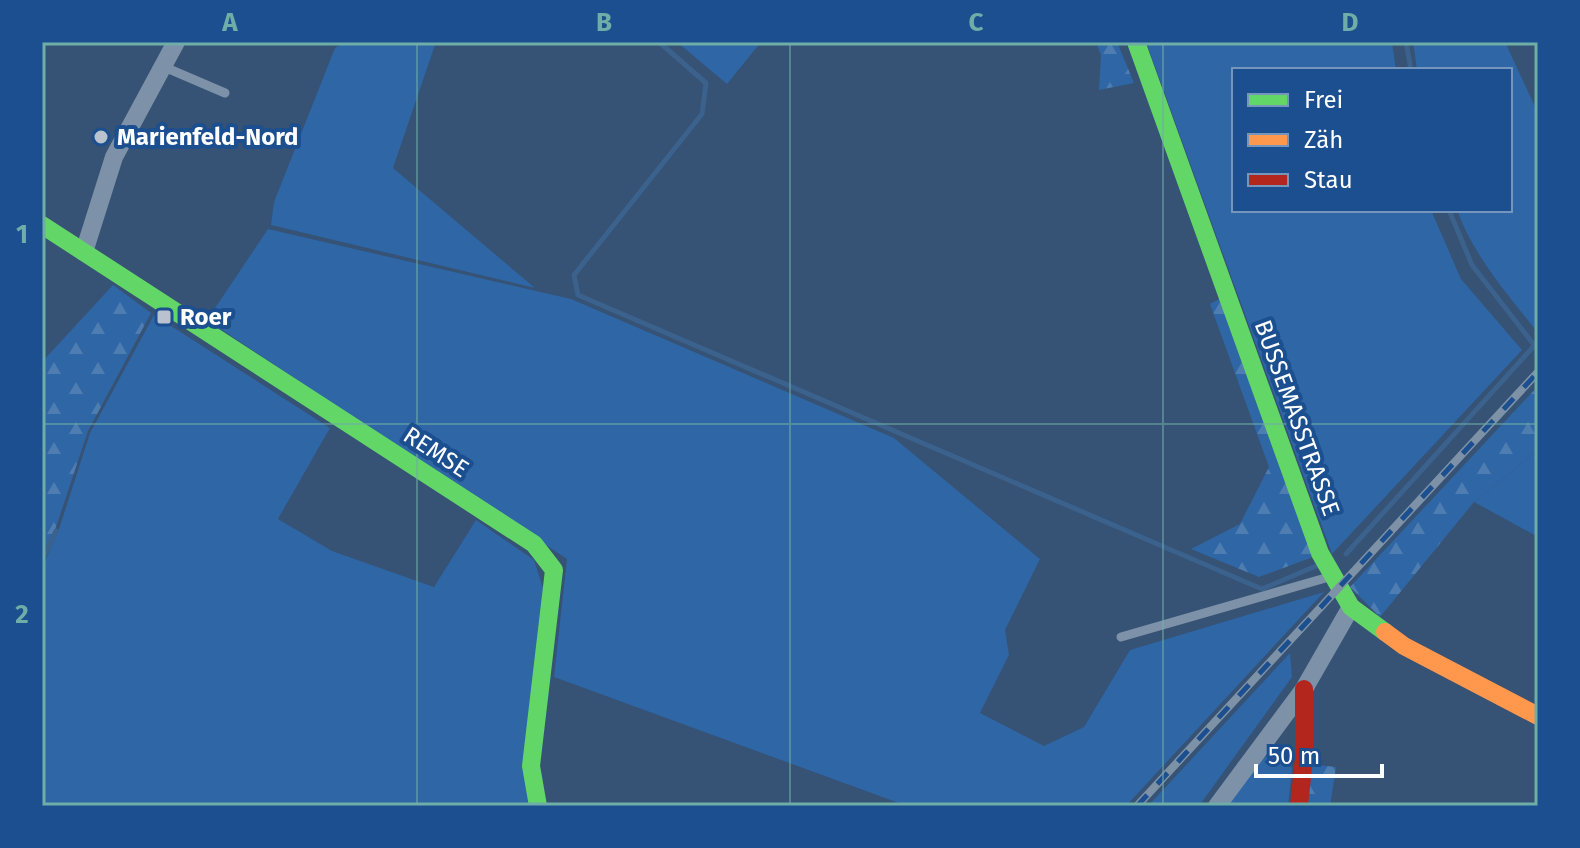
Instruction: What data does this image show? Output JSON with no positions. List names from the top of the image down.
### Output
{
  "streets": {
    "street": ["BUSSEMASSTRASSE", "REMSE"]
  },
  "places": {
    "other": ["Marienfeld-Nord"],
    "transit": ["Roer"]
  },
  "legend": ["Frei", "Zäh", "Stau"],
  "scale_bar": "50 m",
  "grid": {
    "columns": [
      "A",
      "B",
      "C",
      "D"
    ],
    "rows": ["1", "2"]
  }
}
